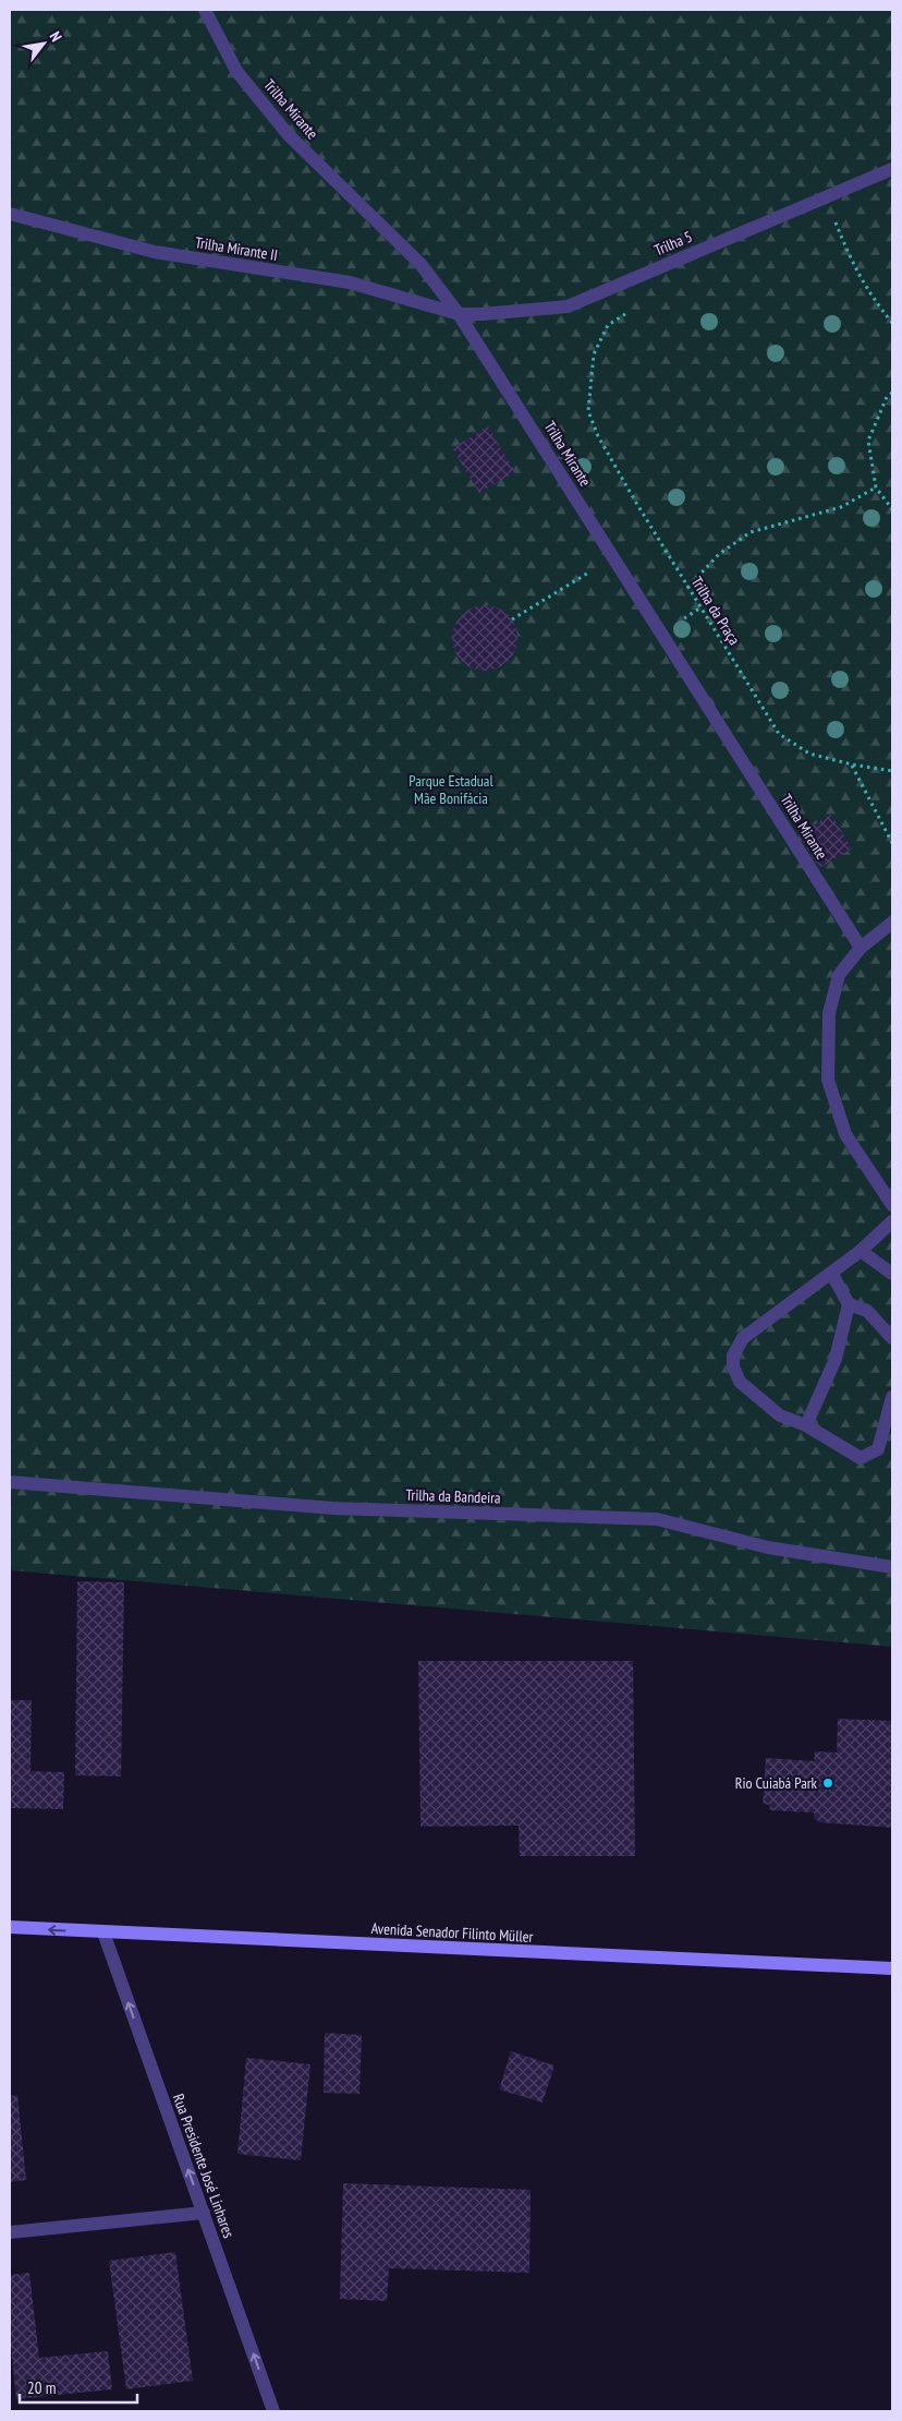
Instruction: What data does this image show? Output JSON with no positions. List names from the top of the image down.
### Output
{
  "streets": {
    "street": [
      "Trilha Mirante",
      "Trilha 5",
      "Trilha Mirante II",
      "Trilha da Bandeira",
      "Avenida Senador Filinto Müller",
      "Rua Presidente José Linhares"
    ],
    "path": ["Trilha da Praça"]
  },
  "crossings": [
    ["Trilha Mirante", "Trilha 5"],
    ["Trilha Mirante", "Trilha Mirante II"],
    ["Trilha 5", "Trilha Mirante II"],
    ["Avenida Senador Filinto Müller", "Rua Presidente José Linhares"]
  ],
  "one_way": ["Rua Presidente José Linhares"],
  "parks": ["Parque Estadual Mãe Bonifácia"],
  "places": ["Rio Cuiabá Park"],
  "scale_bar": "20 m",
  "north": "top right"
}
